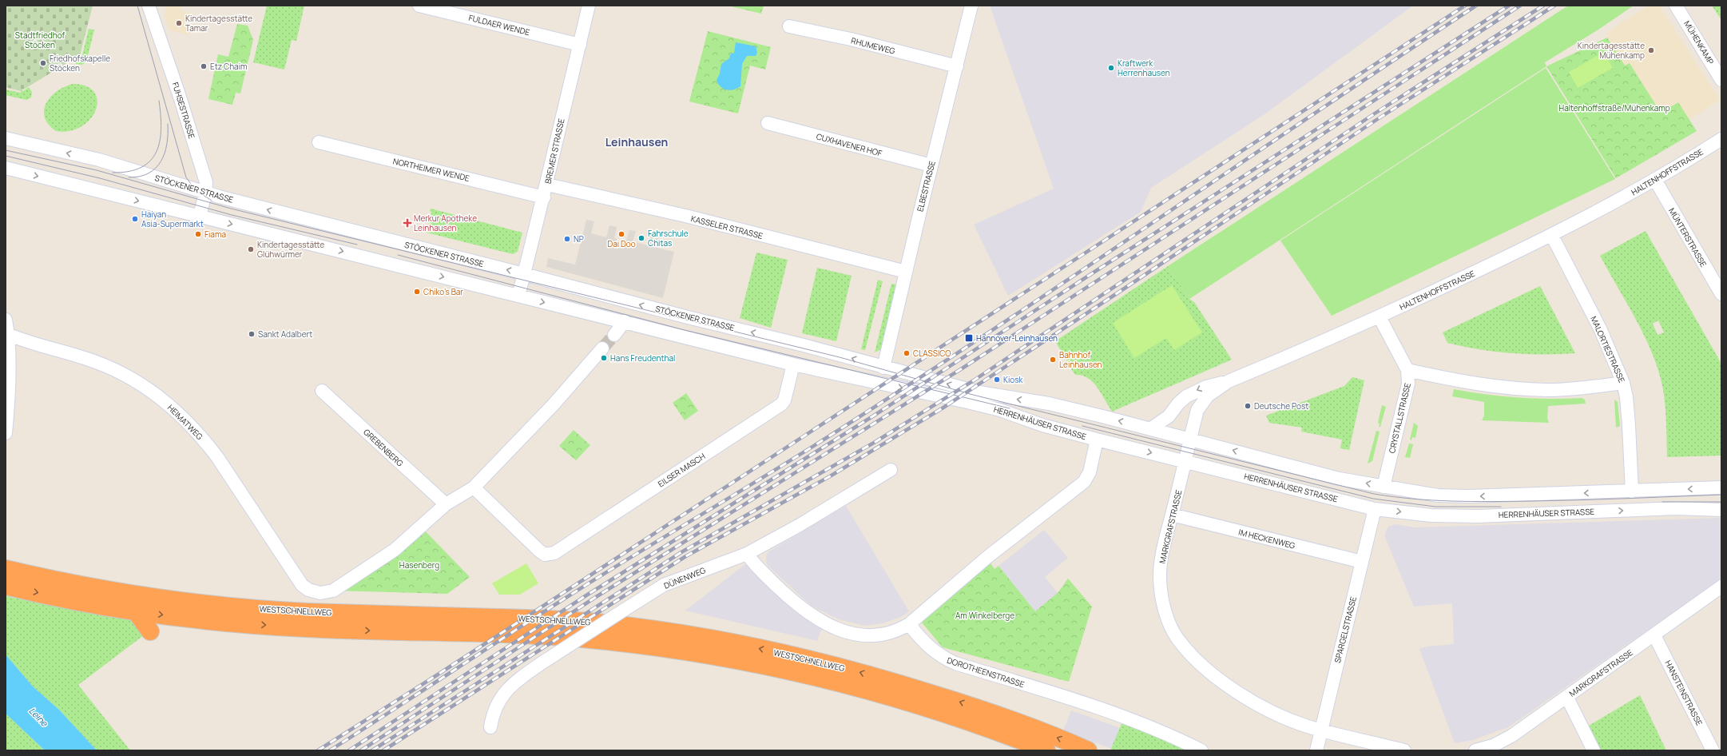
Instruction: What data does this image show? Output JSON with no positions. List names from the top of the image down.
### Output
{
  "streets": {
    "highway": ["WESTSCHNELLWEG"],
    "street": [
      "FULDAER WENDE",
      "MÜHENKAMP",
      "RHUMEWEG",
      "FUHSESTRASSE",
      "CUXHAVENER HOF",
      "BREMER STRASSE",
      "NORTHEIMER WENDE",
      "HALTENHOFFSTRASSE",
      "ELBESTRASSE",
      "STÖCKENER STRASSE",
      "KASSELER STRASSE",
      "MÜNTERSTRASSE",
      "MALORTIESTRASSE",
      "CRYSTALLSTRASSE",
      "HEIMATWEG",
      "HERRENHÄUSER STRASSE",
      "GREBENBERG",
      "EILSER MASCH",
      "MARKGRAFSTRASSE",
      "IM HECKENWEG",
      "DÜNENWEG",
      "SPARGELSTRASSE",
      "DOROTHEENSTRASSE",
      "HANSTEINSTRASSE"
    ]
  },
  "crossings": [
    ["FULDAER WENDE", "BREMER STRASSE"],
    ["RHUMEWEG", "ELBESTRASSE"],
    ["FUHSESTRASSE", "STÖCKENER STRASSE"],
    ["CUXHAVENER HOF", "ELBESTRASSE"],
    ["BREMER STRASSE", "NORTHEIMER WENDE"],
    ["BREMER STRASSE", "STÖCKENER STRASSE"],
    ["BREMER STRASSE", "KASSELER STRASSE"],
    ["HALTENHOFFSTRASSE", "MÜNTERSTRASSE"],
    ["HALTENHOFFSTRASSE", "MALORTIESTRASSE"],
    ["HALTENHOFFSTRASSE", "CRYSTALLSTRASSE"],
    ["HALTENHOFFSTRASSE", "HERRENHÄUSER STRASSE"],
    ["HALTENHOFFSTRASSE", "MARKGRAFSTRASSE"],
    ["ELBESTRASSE", "STÖCKENER STRASSE"],
    ["ELBESTRASSE", "KASSELER STRASSE"],
    ["ELBESTRASSE", "HERRENHÄUSER STRASSE"],
    ["STÖCKENER STRASSE", "HERRENHÄUSER STRASSE"],
    ["MALORTIESTRASSE", "HERRENHÄUSER STRASSE"],
    ["CRYSTALLSTRASSE", "HERRENHÄUSER STRASSE"],
    ["HEIMATWEG", "GREBENBERG"],
    ["HERRENHÄUSER STRASSE", "EILSER MASCH"],
    ["HERRENHÄUSER STRASSE", "MARKGRAFSTRASSE"],
    ["HERRENHÄUSER STRASSE", "SPARGELSTRASSE"],
    ["MARKGRAFSTRASSE", "IM HECKENWEG"],
    ["MARKGRAFSTRASSE", "SPARGELSTRASSE"],
    ["MARKGRAFSTRASSE", "HANSTEINSTRASSE"],
    ["IM HECKENWEG", "SPARGELSTRASSE"]
  ],
  "districts": ["Leinhausen"],
  "water": ["Leine"],
  "parks": [
    "Stadtfriedhof Stöcken",
    "Haltenhoffstraße/Mühenkamp",
    "Hasenberg",
    "Am Winkelberge"
  ],
  "places": {
    "other": [
      "Kindertagesstätte Tamar",
      "Kindertagesstätte Mühenkamp",
      "Friedhofskapelle Stöcken",
      "Etz Chaim",
      "Kraftwerk Herrenhausen",
      "Haiyan Asia-Supermarkt",
      "Fiama",
      "Dai Doo",
      "Fahrschule Chitas",
      "NP",
      "Kindertagesstätte Glühwürmer",
      "Chiko's Bar",
      "Sankt Adalbert",
      "CLASSICO",
      "Hans Freudenthal",
      "Bahnhof Leinhausen",
      "Kiosk",
      "Deutsche Post"
    ],
    "health": ["Merkur Apotheke Leinhausen"],
    "transit": ["Hannover-Leinhausen"]
  }
}
